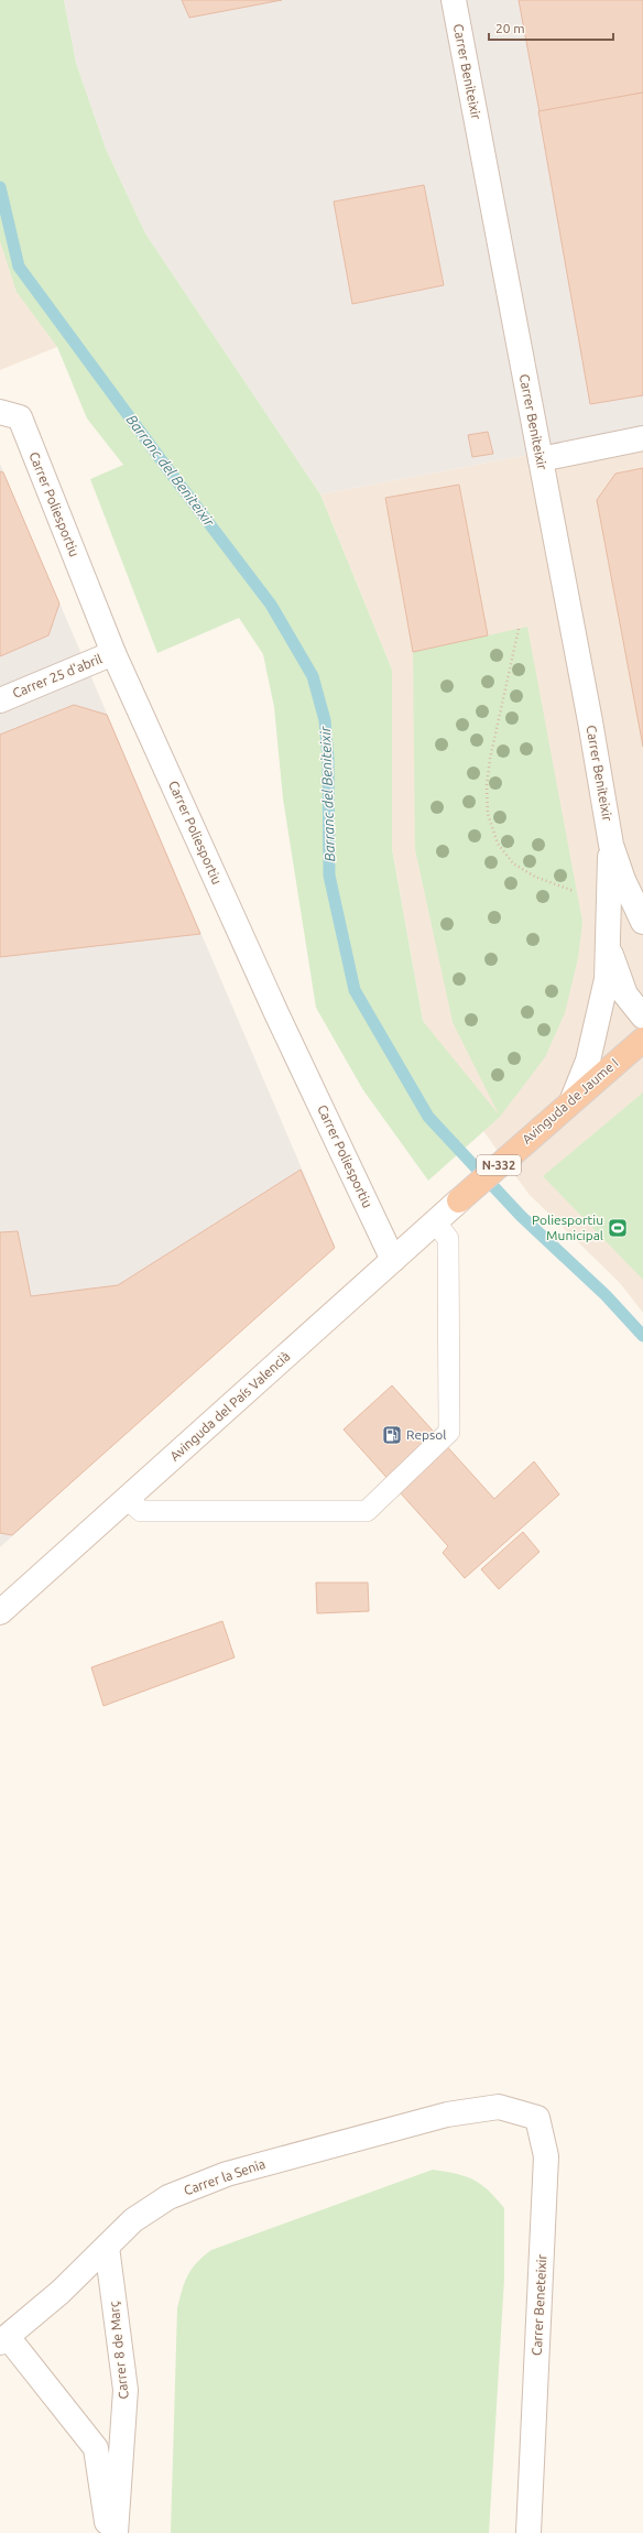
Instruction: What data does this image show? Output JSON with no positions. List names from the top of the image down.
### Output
{
  "streets": {
    "highway": ["Avinguda de Jaume I", "N-332"],
    "street": [
      "Carrer Beniteixir",
      "Carrer Poliesportiu",
      "Carrer 25 d'abril",
      "Avinguda del País Valencià",
      "Carrer la Senia",
      "Carrer Beneteixir",
      "Carrer 8 de Març"
    ]
  },
  "crossings": [
    ["Carrer Beniteixir", "Avinguda de Jaume I"],
    ["Carrer Poliesportiu", "Carrer 25 d'abril"],
    ["Carrer Poliesportiu", "Avinguda del País Valencià"],
    ["Avinguda de Jaume I", "Avinguda del País Valencià"],
    ["Carrer la Senia", "Carrer Beneteixir"],
    ["Carrer la Senia", "Carrer 8 de Març"]
  ],
  "water": ["Barranc del Beniteixir"],
  "places": {
    "sports": ["Poliesportiu Municipal"],
    "fuel station": ["Repsol"]
  },
  "scale_bar": "20 m"
}
